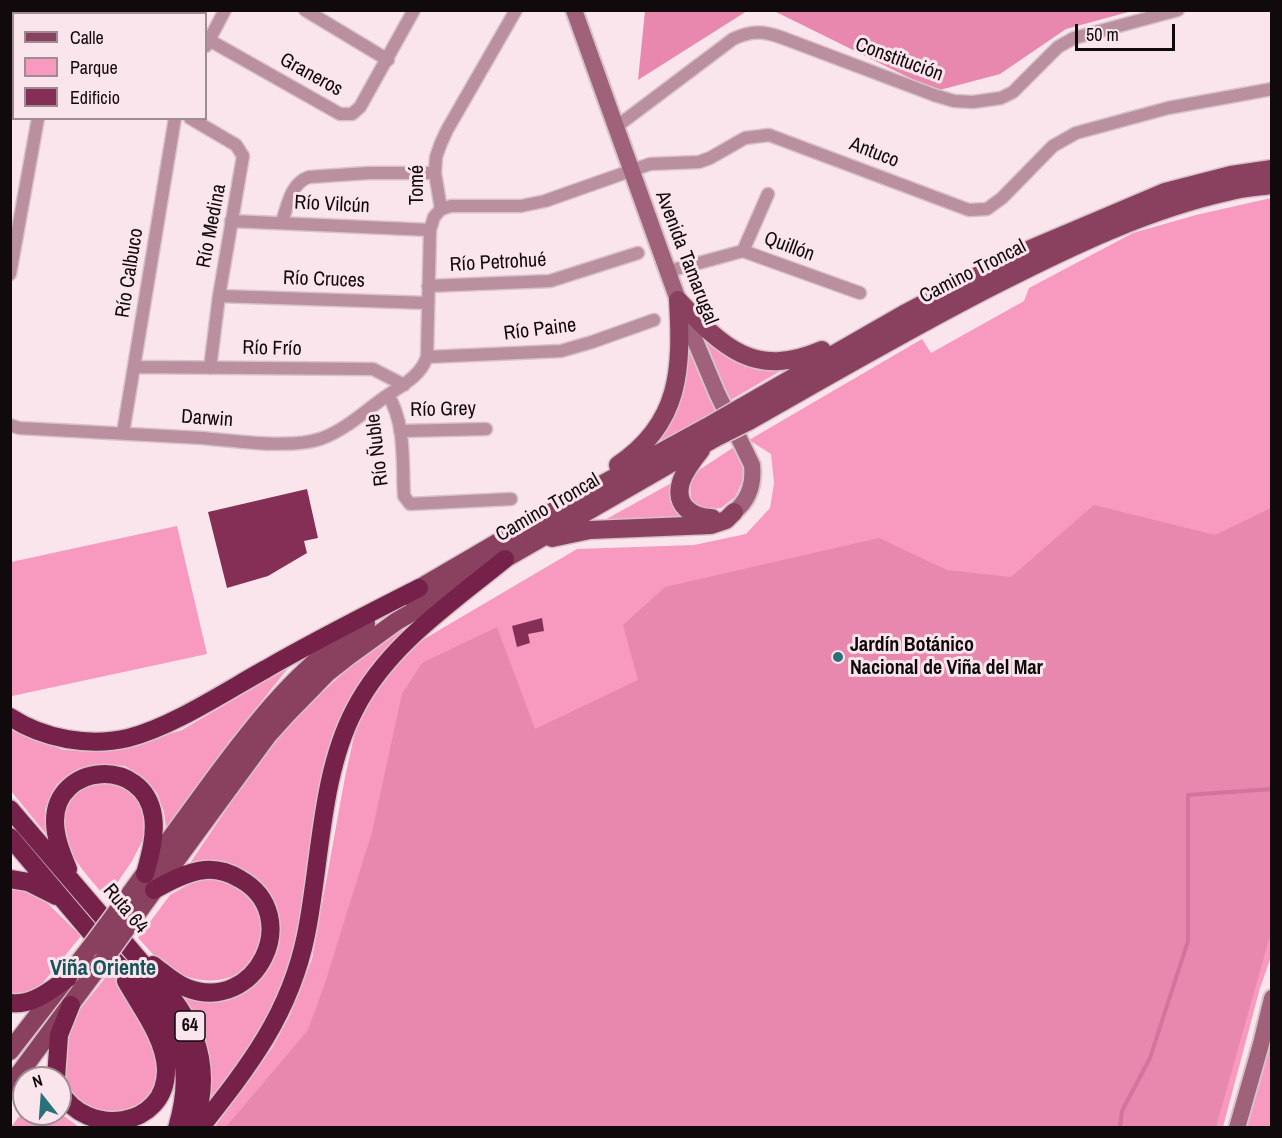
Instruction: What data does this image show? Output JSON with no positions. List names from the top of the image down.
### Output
{
  "streets": {
    "highway": ["Ruta 64", "64"],
    "main road": ["Camino Troncal"],
    "street": [
      "Constitución",
      "Graneros",
      "Antuco",
      "Tomé",
      "Río Vilcún",
      "Río Medina",
      "Quillón",
      "Avenida Tamarugal",
      "Río Petrohué",
      "Río Calbuco",
      "Río Cruces",
      "Río Paine",
      "Río Frío",
      "Río Grey",
      "Darwin",
      "Río Ñuble"
    ]
  },
  "crossings": [
    ["Constitución", "Avenida Tamarugal"],
    ["Antuco", "Tomé"],
    ["Antuco", "Avenida Tamarugal"],
    ["Tomé", "Río Vilcún"],
    ["Tomé", "Río Petrohué"],
    ["Tomé", "Río Cruces"],
    ["Tomé", "Río Paine"],
    ["Río Vilcún", "Río Medina"],
    ["Río Medina", "Río Cruces"],
    ["Río Medina", "Río Frío"],
    ["Quillón", "Avenida Tamarugal"],
    ["Camino Troncal", "Ruta 64"],
    ["Río Calbuco", "Río Frío"],
    ["Río Calbuco", "Darwin"],
    ["Río Grey", "Río Ñuble"],
    ["Darwin", "Río Ñuble"],
    ["Ruta 64", "64"]
  ],
  "districts": ["Viña Oriente"],
  "places": ["Jardín Botánico Nacional de Viña del Mar"],
  "legend": ["Calle", "Parque", "Edificio"],
  "scale_bar": "50 m",
  "north": "top"
}
